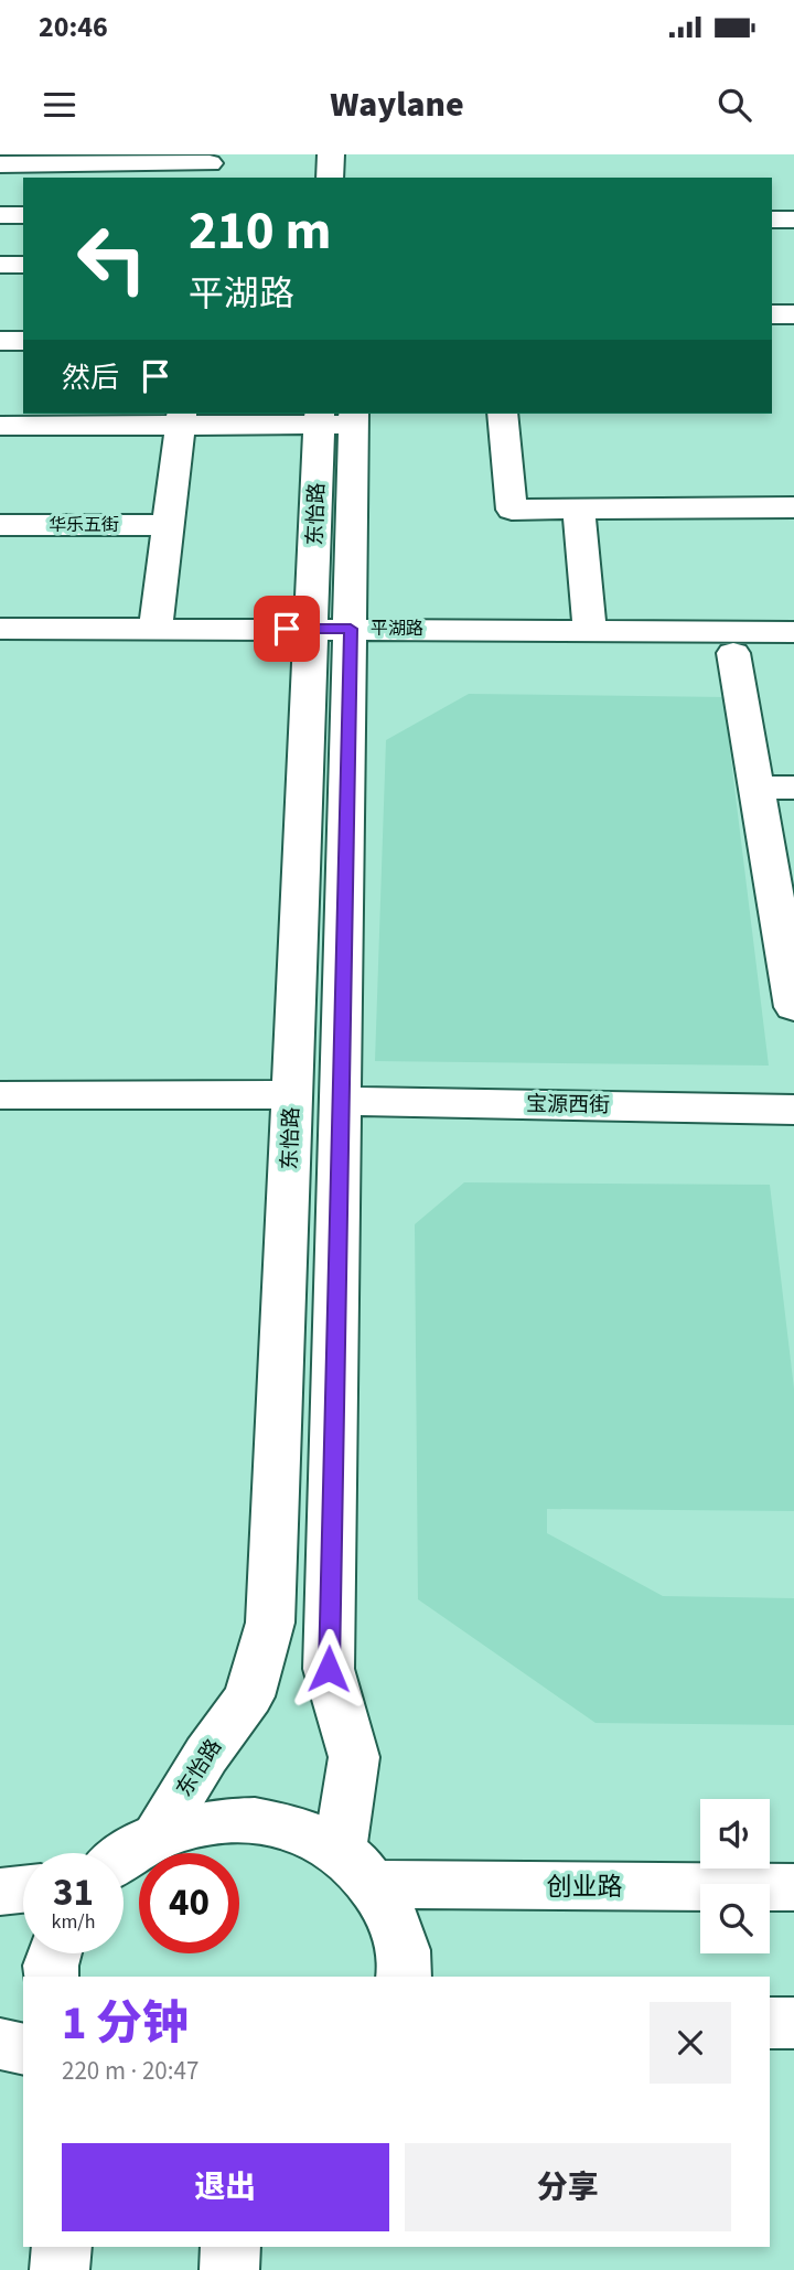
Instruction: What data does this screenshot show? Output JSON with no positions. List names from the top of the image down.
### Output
{
  "streets": {
    "street": [
      "东怡路",
      "华乐五街",
      "平湖路",
      "宝源西街",
      "创业路"
    ]
  },
  "crossings": [
    ["东怡路", "平湖路"],
    ["东怡路", "宝源西街"],
    ["东怡路", "创业路"]
  ],
  "page": {
    "status": "20:46",
    "header": "Waylane",
    "turn": ["210 m", "平湖路"],
    "then": "然后",
    "speed": "31 km/h",
    "limit": "40",
    "heading": ["1 分钟", "220 m · 20:47"],
    "buttons": ["退出", "分享"]
  }
}
